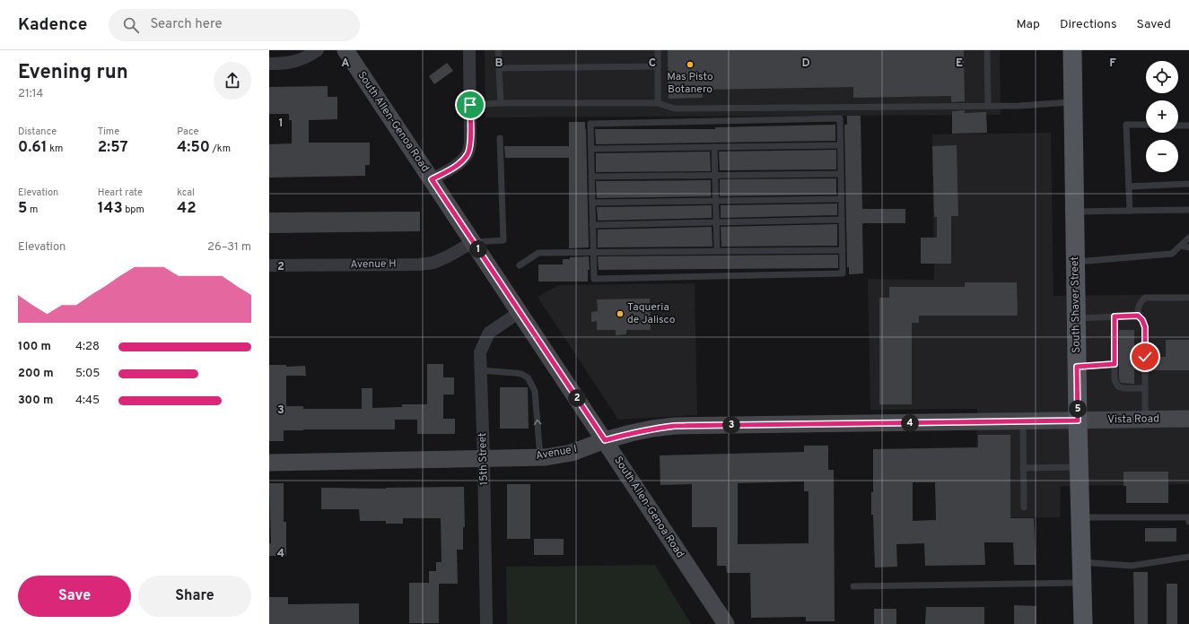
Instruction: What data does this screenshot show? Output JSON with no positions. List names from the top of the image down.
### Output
{
  "streets": {
    "main road": ["South Shaver Street"],
    "street": [
      "South Allen-Genoa Road",
      "Avenue H",
      "Vista Road",
      "Avenue I",
      "15th Street"
    ]
  },
  "crossings": [
    ["South Allen-Genoa Road", "Avenue H"],
    ["South Allen-Genoa Road", "Avenue I"],
    ["South Allen-Genoa Road", "15th Street"],
    ["South Shaver Street", "Vista Road"],
    ["South Shaver Street", "Avenue I"],
    ["Vista Road", "Avenue I"],
    ["Avenue I", "15th Street"]
  ],
  "places": ["Mas Pisto Botanero", "Taqueria de Jalisco"],
  "page": {
    "header": "Kadence",
    "search": "Search here",
    "nav": ["Map", "Directions", "Saved"],
    "heading": ["Evening run", "21:14"],
    "map_buttons": ["+", "−"],
    "stats": [
      ["Distance", "0.61 km"],
      ["Time", "2:57"],
      ["Pace", "4:50 /km"],
      ["Elevation", "5 m"],
      ["Heart rate", "143 bpm"],
      ["kcal", "42"]
    ],
    "chart": ["Elevation", "26–31 m"],
    "pins": [
      "1",
      "2",
      "5",
      "4",
      "3"
    ],
    "list": [
      {
        "name": "100 m",
        "note": "4:28"
      },
      {
        "name": "200 m",
        "note": "5:05"
      },
      {
        "name": "300 m",
        "note": "4:45"
      }
    ],
    "buttons": ["Save", "Share"]
  },
  "grid": {
    "columns": [
      "A",
      "B",
      "C",
      "D",
      "E",
      "F"
    ],
    "rows": [
      "1",
      "2",
      "3",
      "4"
    ]
  }
}
